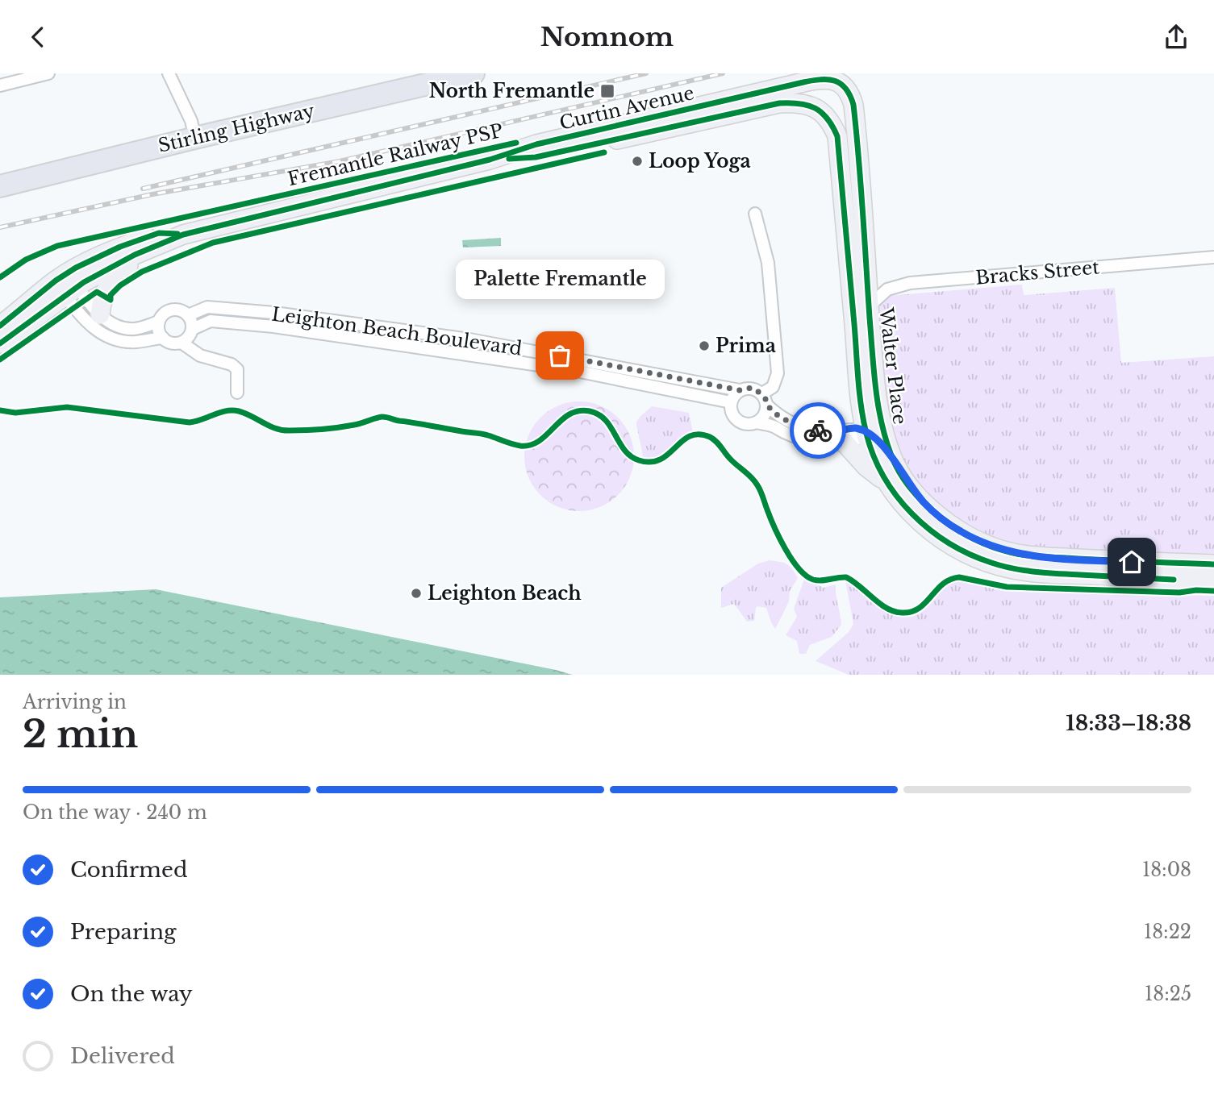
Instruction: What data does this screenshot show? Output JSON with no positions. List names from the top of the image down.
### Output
{
  "streets": {
    "highway": ["Stirling Highway"],
    "main road": ["Curtin Avenue", "Walter Place"],
    "street": ["Bracks Street", "Leighton Beach Boulevard"],
    "cycle path": ["Fremantle Railway PSP"]
  },
  "crossings": [
    ["Curtin Avenue", "Leighton Beach Boulevard"],
    ["Curtin Avenue", "Walter Place"],
    ["Bracks Street", "Walter Place"]
  ],
  "places": {
    "transit": ["North Fremantle"],
    "other": [
      "Loop Yoga",
      "Prima",
      "Palette Fremantle",
      "Leighton Beach"
    ]
  },
  "page": {
    "header": "Nomnom",
    "bubble": "Palette Fremantle",
    "heading": ["2 min", "Arriving in", "18:33–18:38"],
    "bar": "On the way · 240 m",
    "list": [
      ["Confirmed", "18:08"],
      ["Preparing", "18:22"],
      ["On the way", "18:25"],
      "Delivered"
    ]
  }
}
